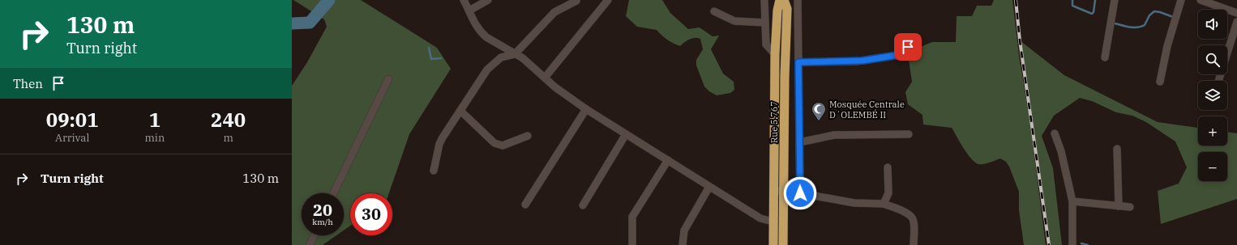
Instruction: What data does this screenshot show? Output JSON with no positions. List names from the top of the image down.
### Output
{
  "streets": {
    "highway": ["Rue 5.767"]
  },
  "places": {
    "mosque": ["Mosquée Centrale D´OLEMBÉ II"]
  },
  "page": {
    "turn": ["130 m", "Turn right"],
    "map_buttons": ["+", "−"],
    "then": "Then",
    "eta": [
      "09:01",
      "Arrival",
      "1",
      "min",
      "240",
      "m"
    ],
    "list": [
      {
        "name": "Turn right",
        "value": "130 m"
      }
    ],
    "speed": "20 km/h",
    "limit": "30"
  }
}
